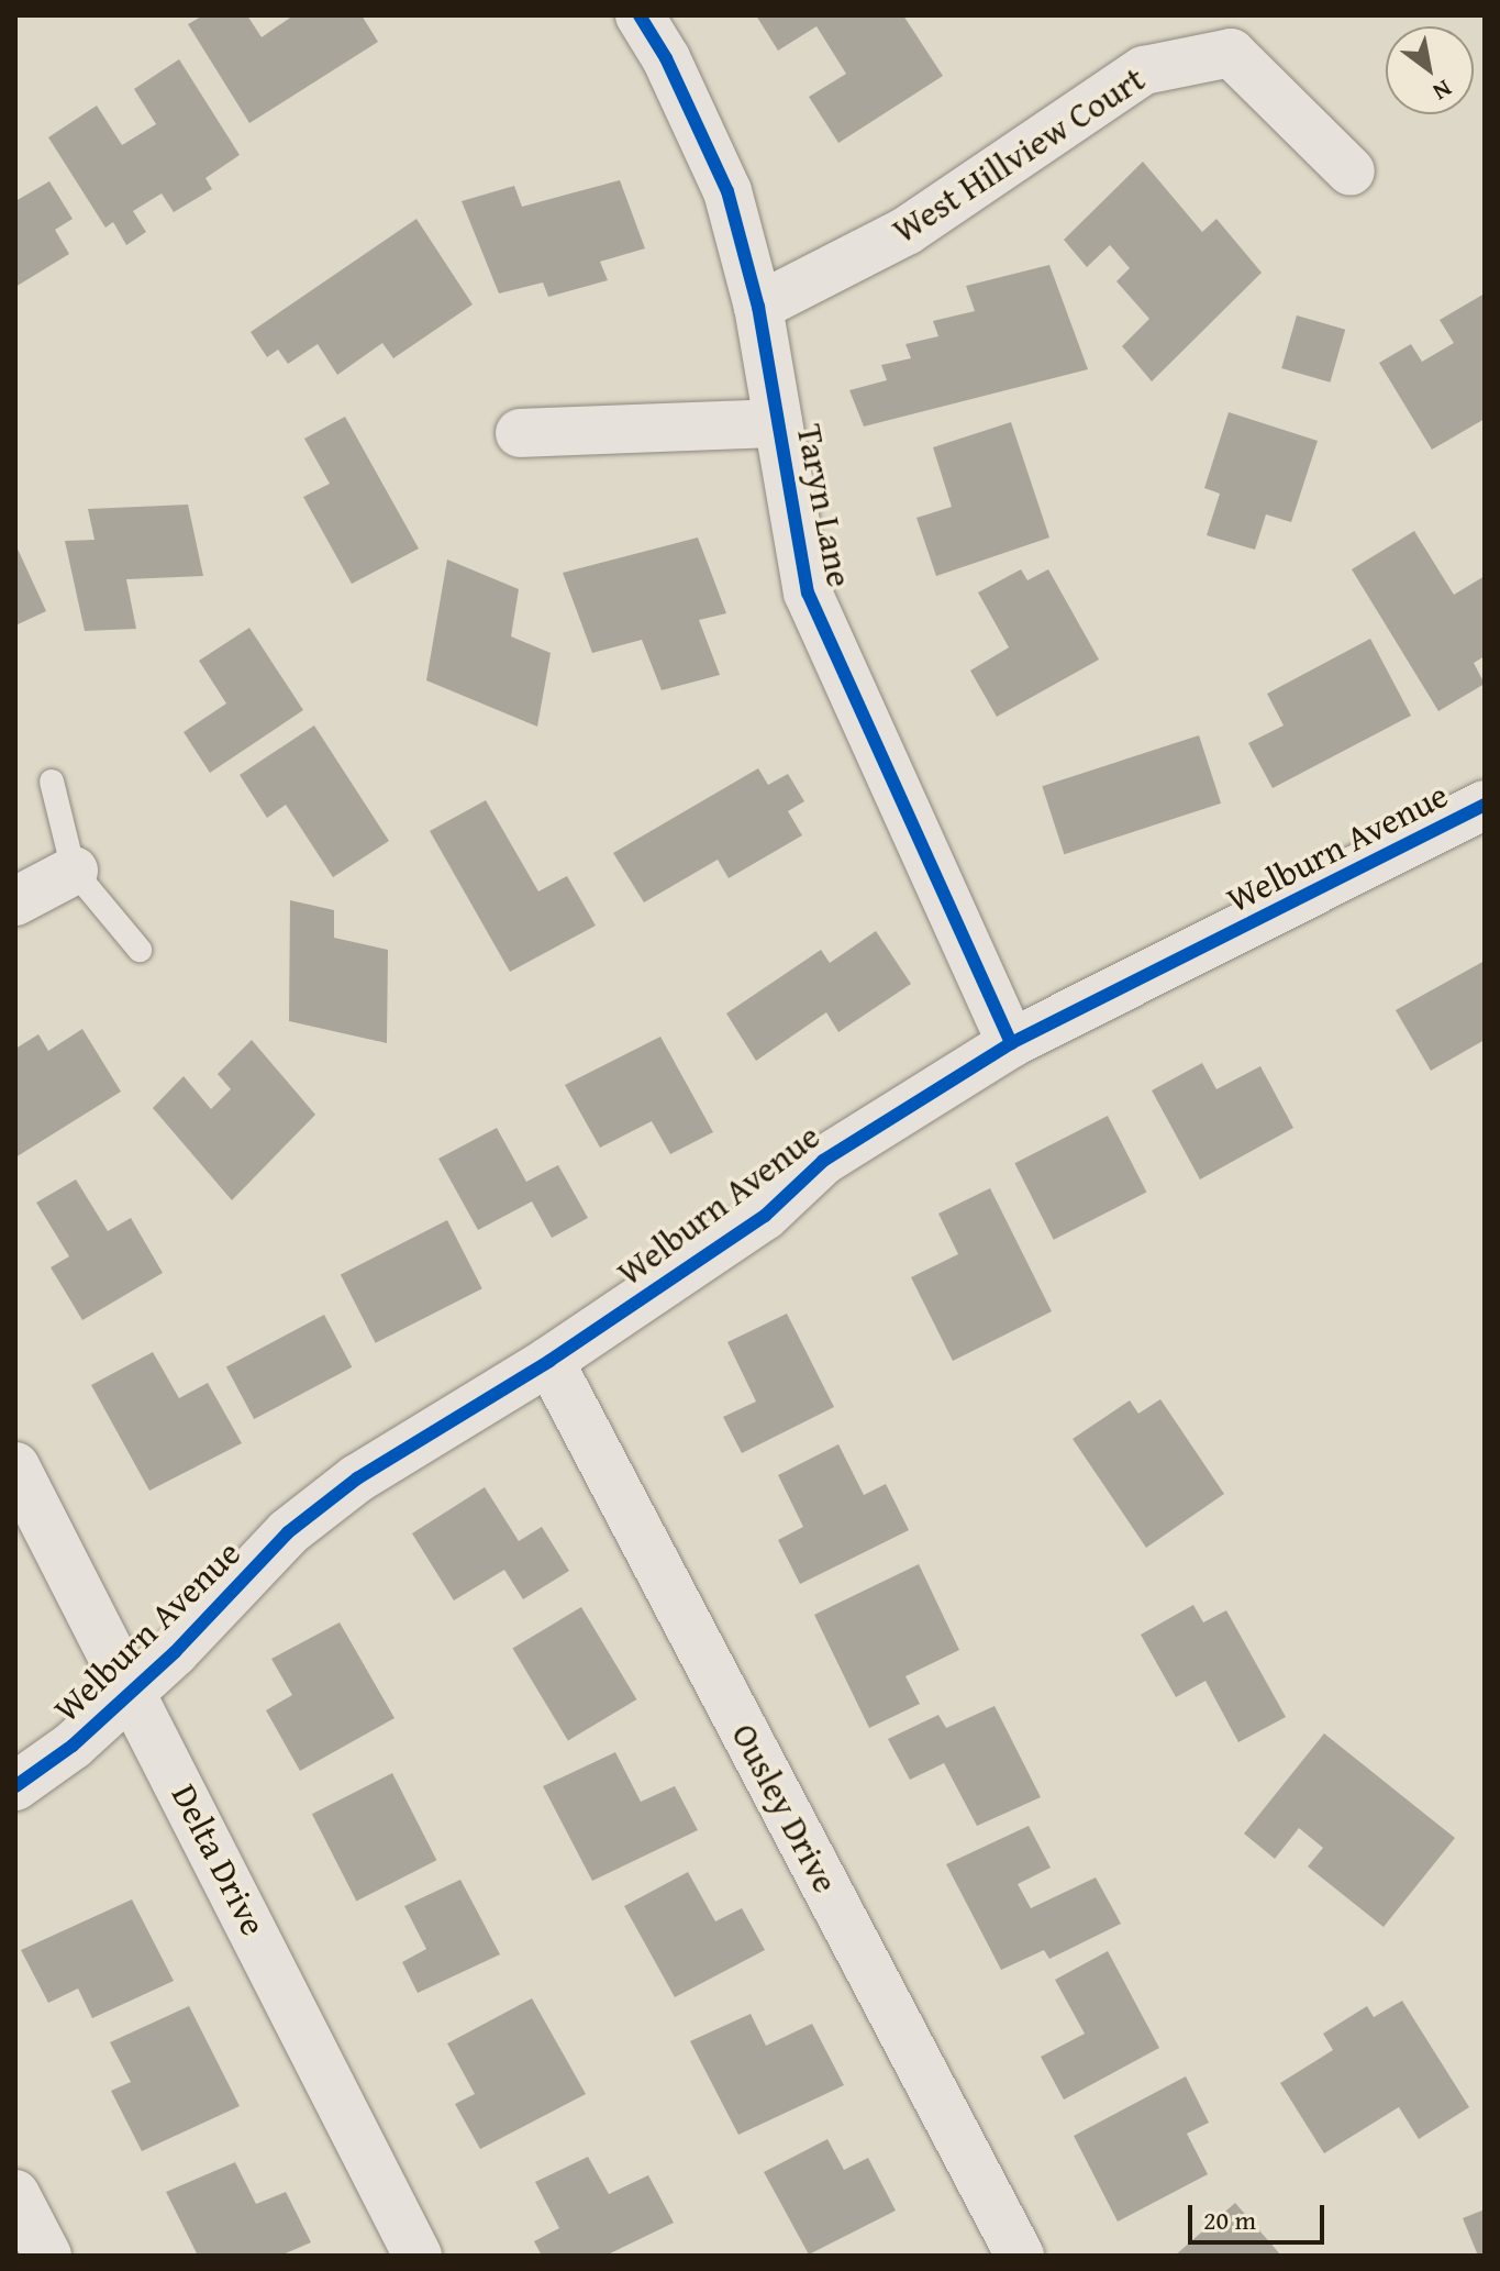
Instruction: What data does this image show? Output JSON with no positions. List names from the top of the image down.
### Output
{
  "streets": {
    "street": [
      "West Hillview Court",
      "Taryn Lane",
      "Welburn Avenue",
      "Ousley Drive",
      "Delta Drive"
    ]
  },
  "crossings": [
    ["West Hillview Court", "Taryn Lane"],
    ["Taryn Lane", "Welburn Avenue"],
    ["Welburn Avenue", "Ousley Drive"],
    ["Welburn Avenue", "Delta Drive"]
  ],
  "scale_bar": "20 m",
  "north": "bottom right"
}
